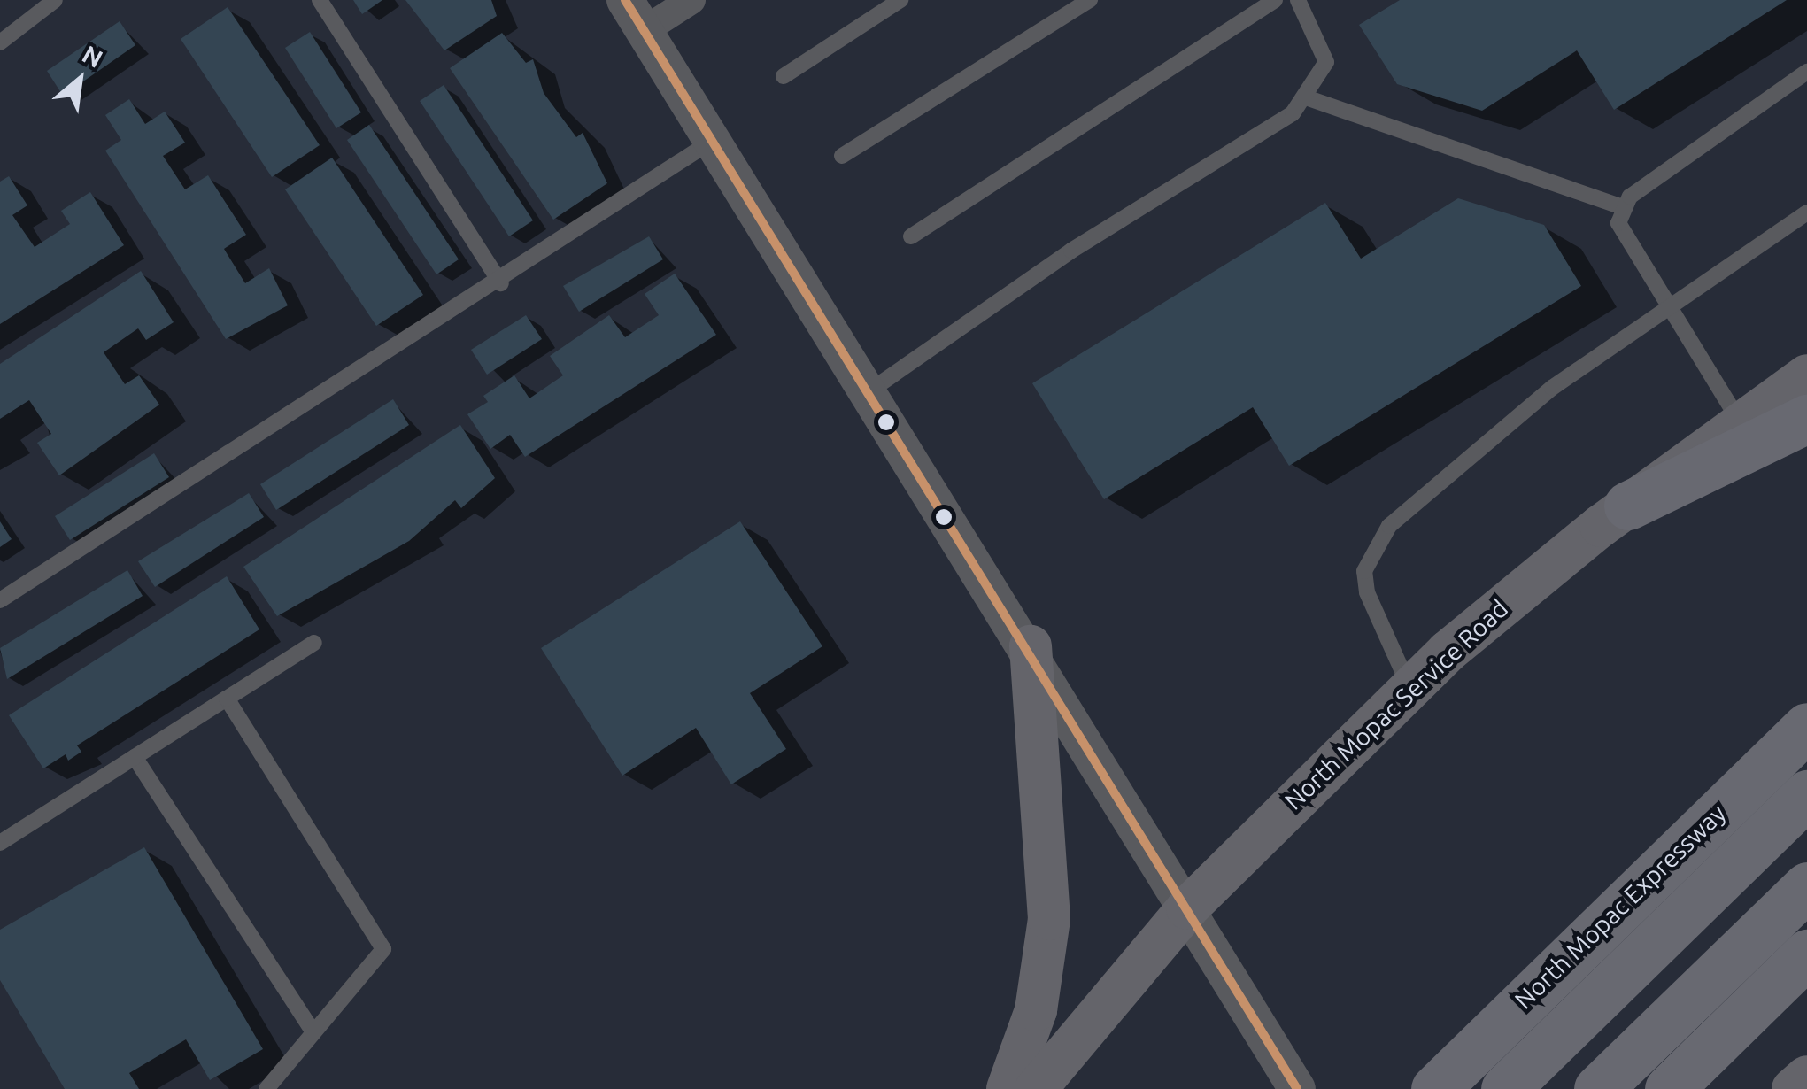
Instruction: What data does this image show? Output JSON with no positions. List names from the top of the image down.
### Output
{
  "streets": {
    "highway": ["North Mopac Expressway"],
    "main road": ["North Mopac Service Road"]
  },
  "north": "top right"
}
